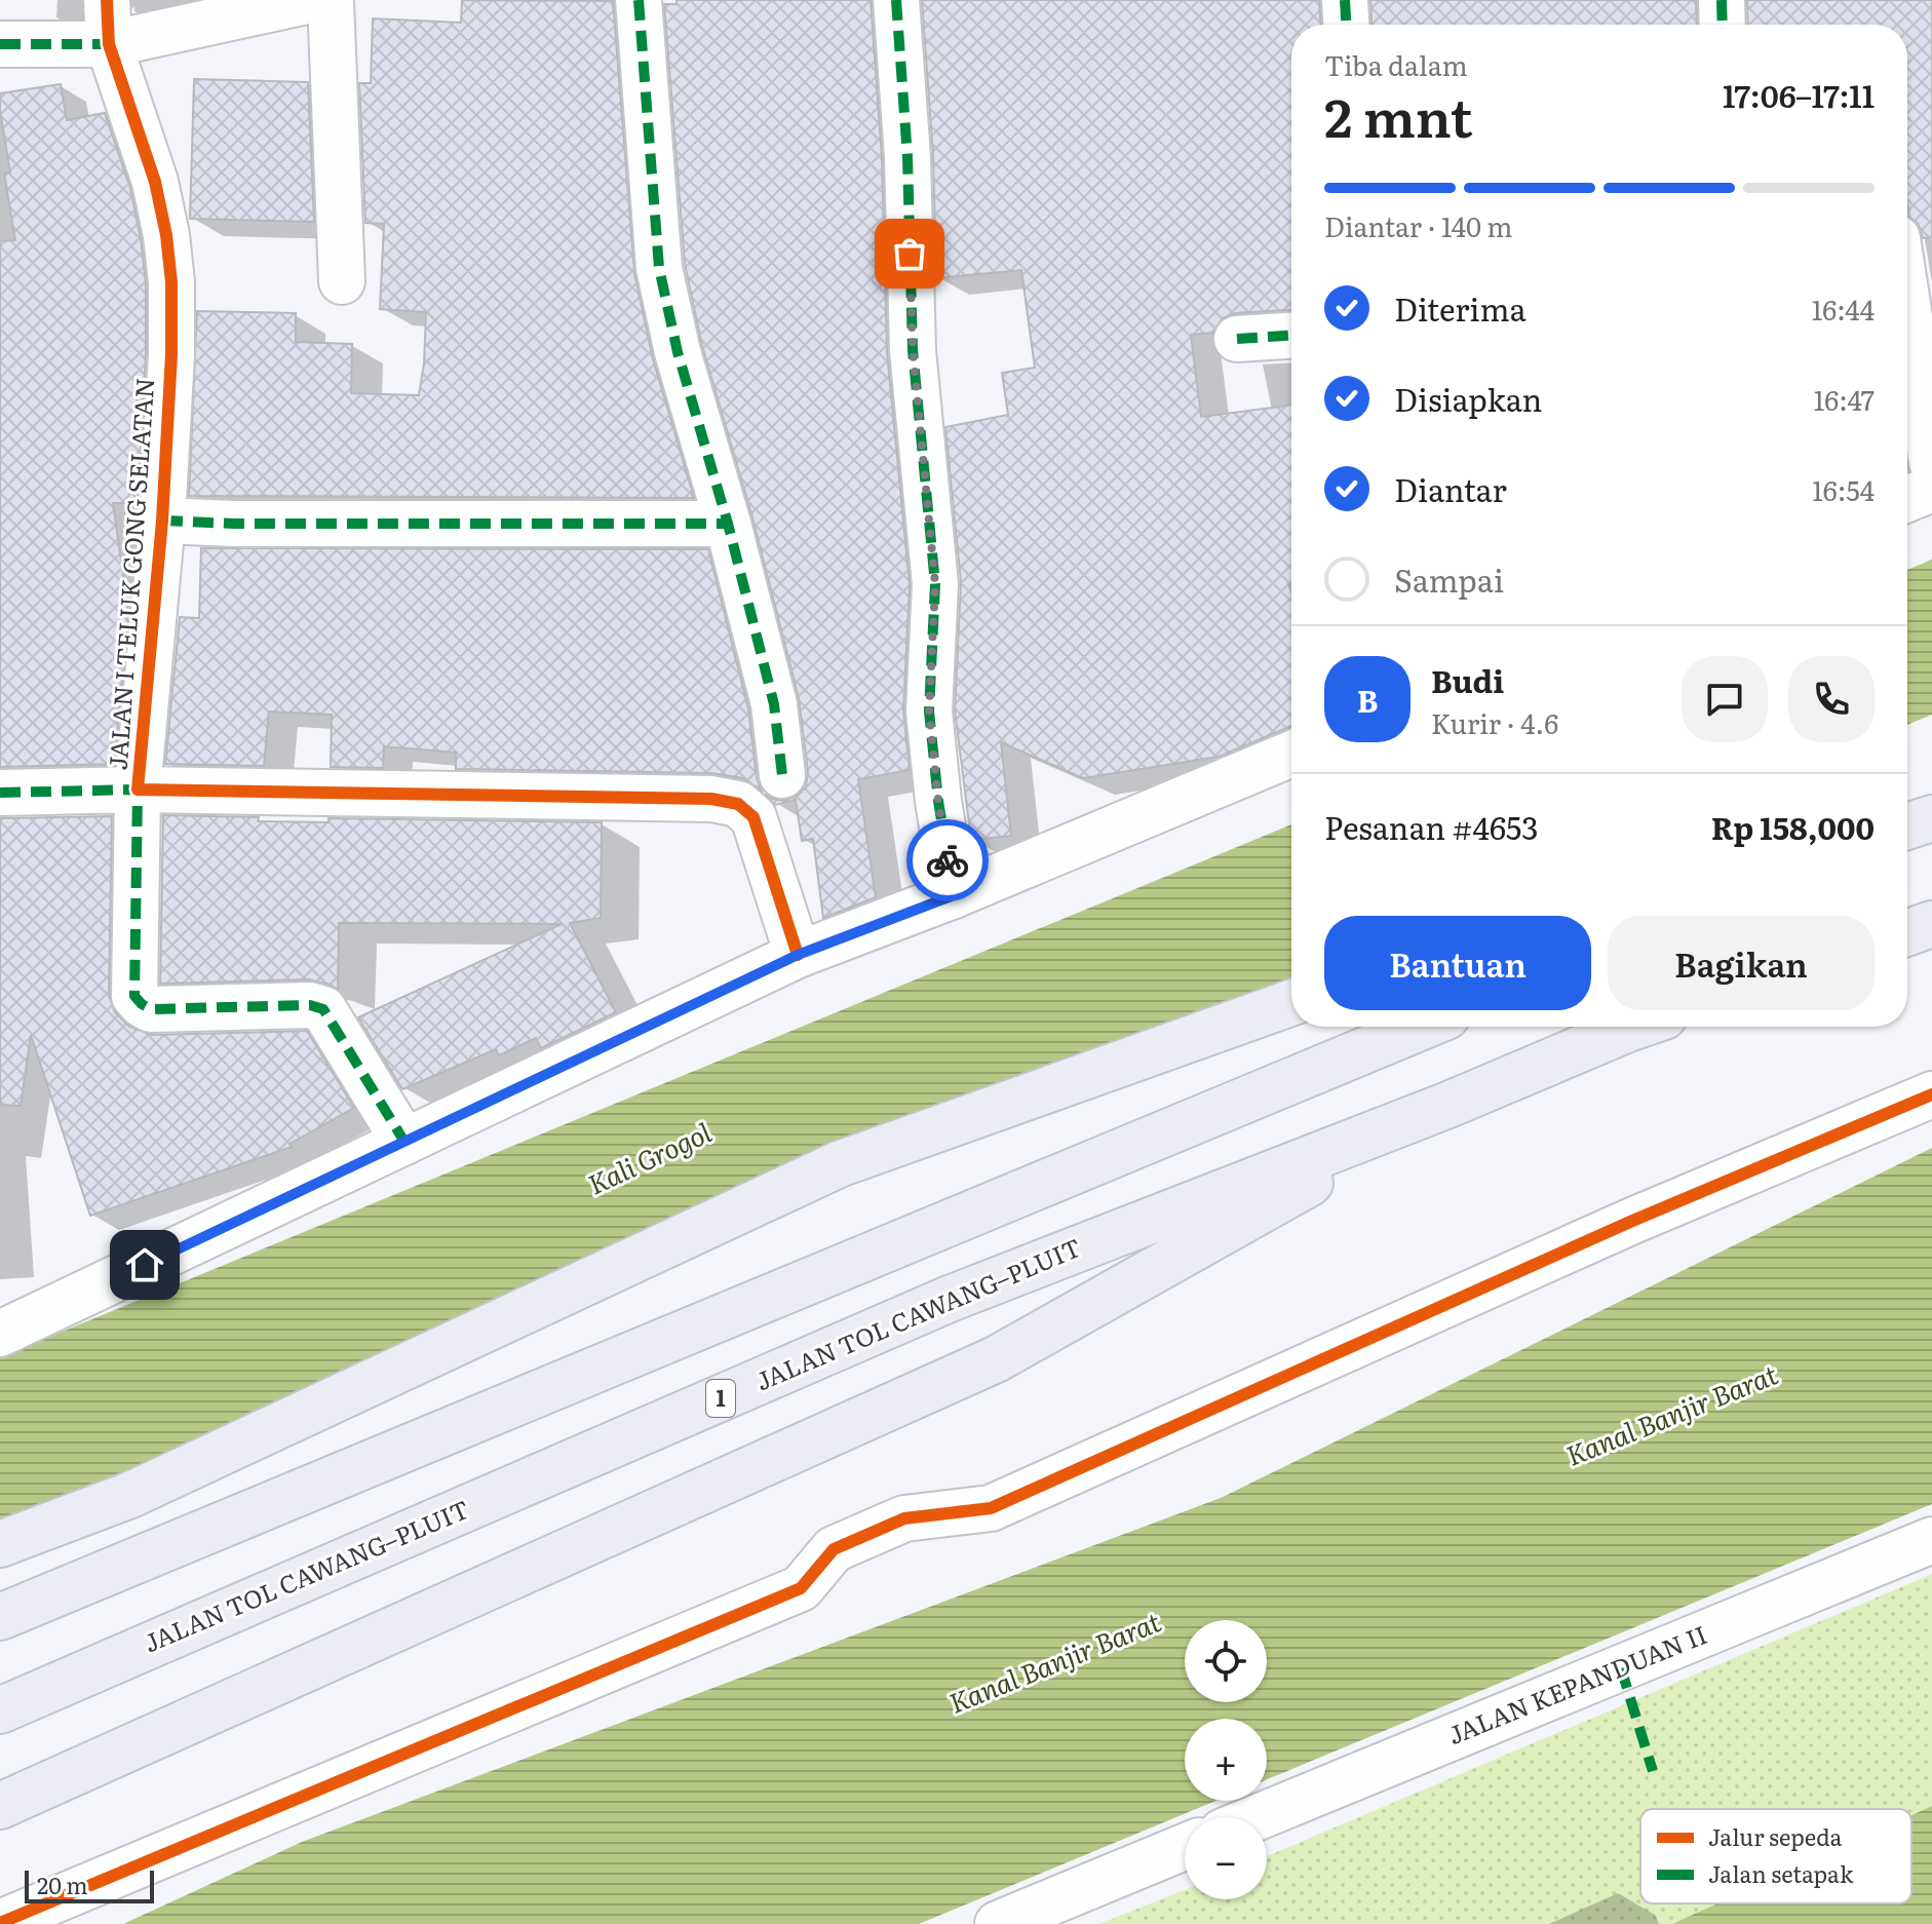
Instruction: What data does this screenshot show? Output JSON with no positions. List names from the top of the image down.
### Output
{
  "streets": {
    "highway": ["JALAN TOL CAWANG–PLUIT", "1"],
    "street": ["JALAN I TELUK GONG SELATAN", "JALAN KEPANDUAN II"]
  },
  "water": ["Kali Grogol", "Kanal Banjir Barat"],
  "legend": ["Jalur sepeda", "Jalan setapak"],
  "scale_bar": "20 m",
  "page": {
    "heading": ["2 mnt", "Tiba dalam", "17:06–17:11"],
    "panel": [
      "Budi",
      "Kurir · 4.6",
      "Pesanan #4653",
      "Rp 158,000"
    ],
    "bar": "Diantar · 140 m",
    "list": [
      ["Diterima", "16:44"],
      ["Disiapkan", "16:47"],
      ["Diantar", "16:54"],
      "Sampai"
    ],
    "round": "B",
    "buttons": ["Bantuan", "Bagikan"],
    "map_buttons": ["+", "−"],
    "scale": "20 m"
  }
}
